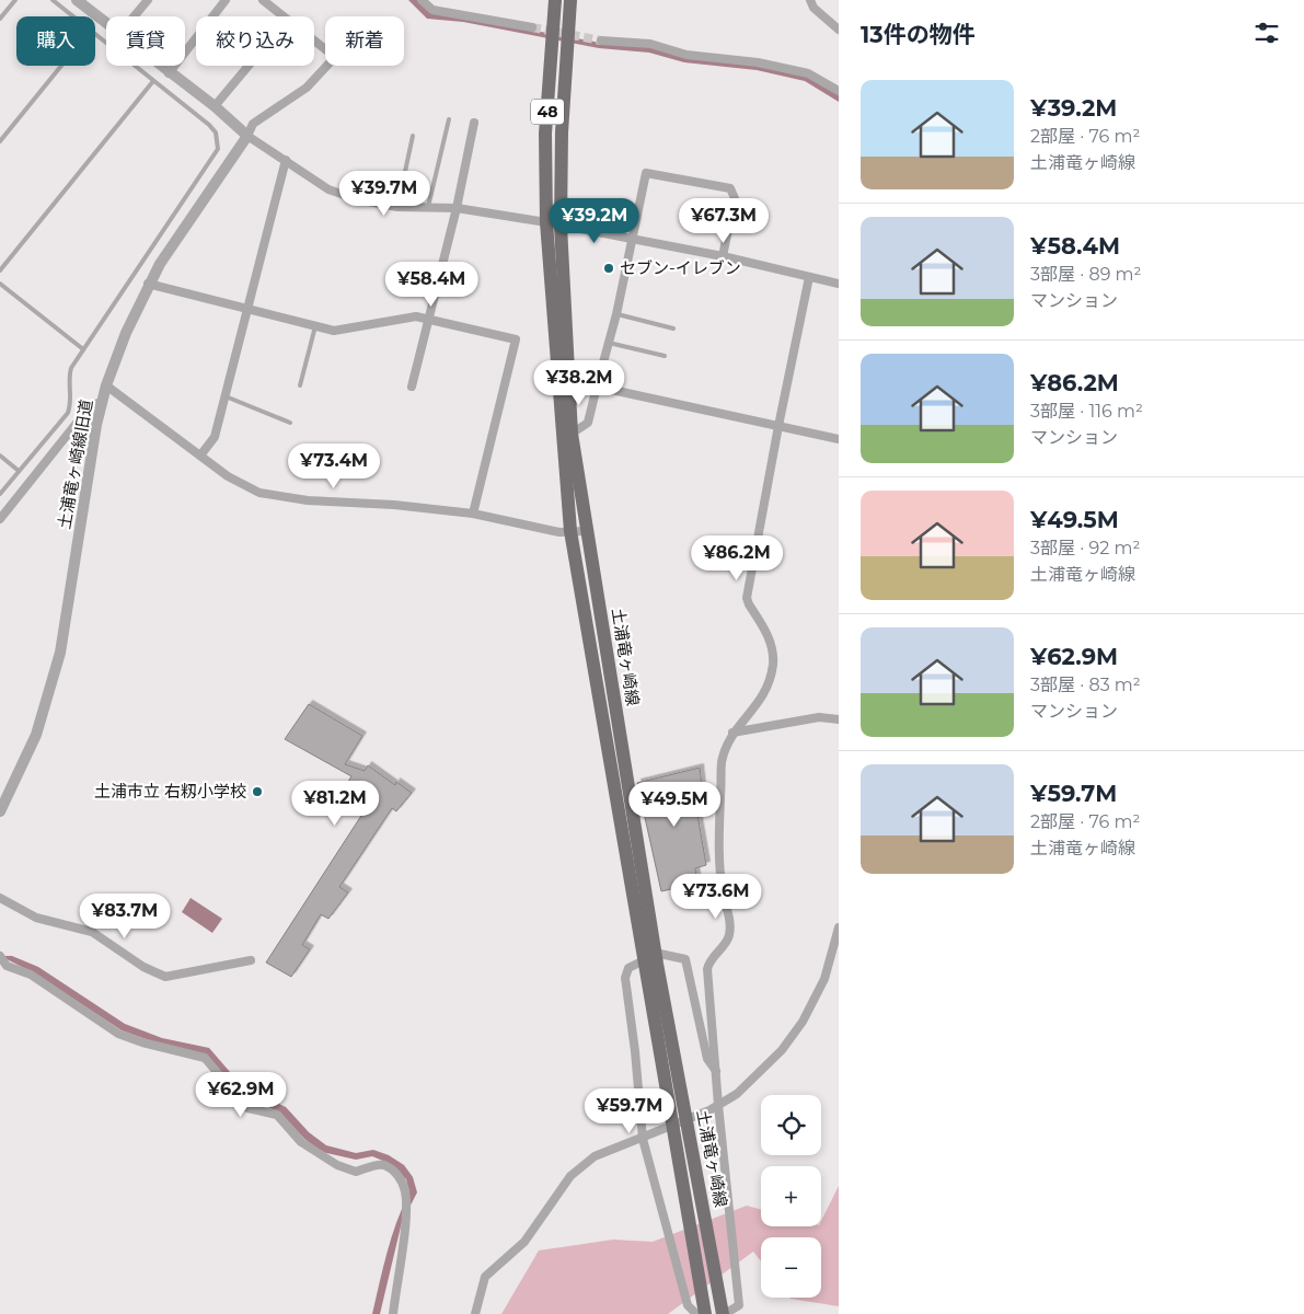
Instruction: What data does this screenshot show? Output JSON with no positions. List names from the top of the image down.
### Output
{
  "streets": {
    "main road": ["48", "土浦竜ヶ崎線"],
    "street": ["土浦竜ヶ崎線旧道"]
  },
  "places": ["セブン-イレブン", "土浦市立 右籾小学校"],
  "page": {
    "heading": "13件の物件",
    "chip": [
      "購入",
      "賃貸",
      "絞り込み",
      "新着"
    ],
    "list": [
      {
        "name": "¥39.2M",
        "note": "2部屋 · 76 m² · 土浦竜ヶ崎線"
      },
      {
        "name": "¥58.4M",
        "note": "3部屋 · 89 m² · マンション"
      },
      {
        "name": "¥86.2M",
        "note": "3部屋 · 116 m² · マンション"
      },
      {
        "name": "¥49.5M",
        "note": "3部屋 · 92 m² · 土浦竜ヶ崎線"
      },
      {
        "name": "¥62.9M",
        "note": "3部屋 · 83 m² · マンション"
      },
      {
        "name": "¥59.7M",
        "note": "2部屋 · 76 m² · 土浦竜ヶ崎線"
      }
    ],
    "price": [
      "¥39.7M",
      "¥39.2M",
      "¥67.3M",
      "¥58.4M",
      "¥38.2M",
      "¥73.4M",
      "¥86.2M",
      "¥81.2M",
      "¥49.5M",
      "¥73.6M",
      "¥83.7M",
      "¥62.9M",
      "¥59.7M"
    ],
    "map_buttons": ["+", "−"]
  }
}
